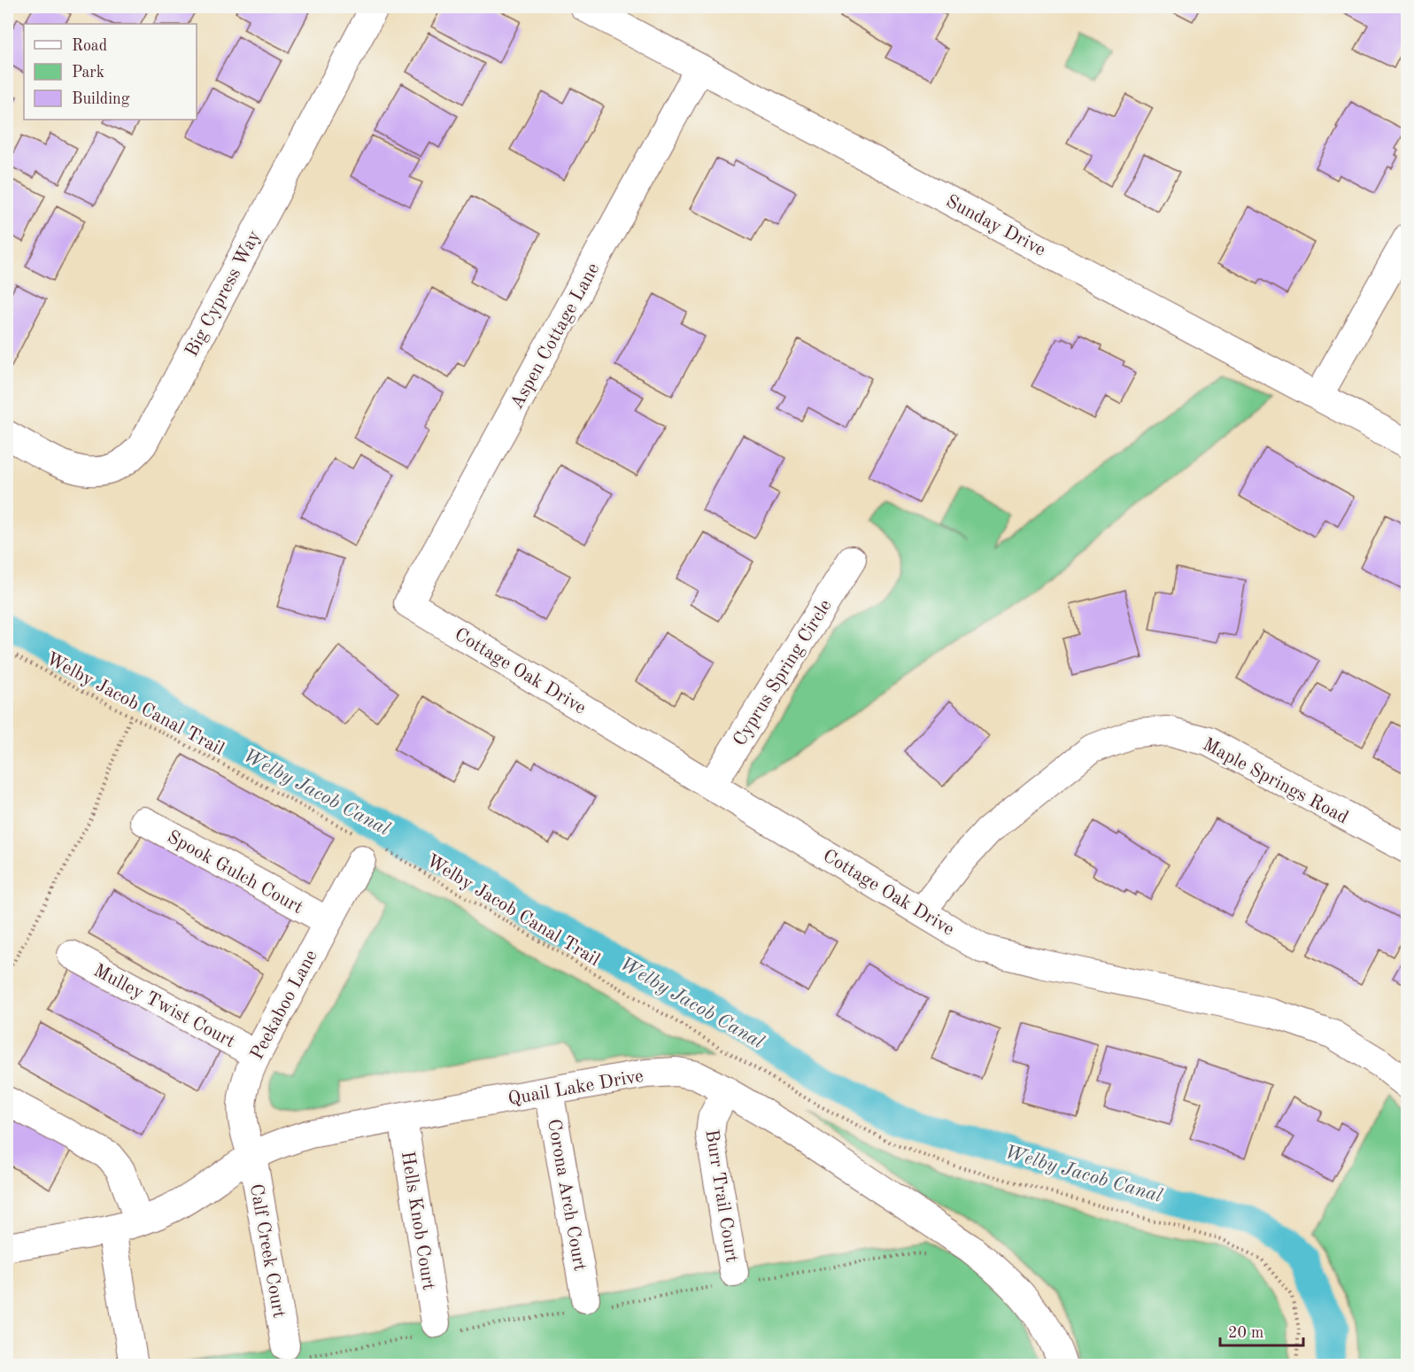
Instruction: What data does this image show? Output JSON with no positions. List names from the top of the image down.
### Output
{
  "streets": {
    "street": [
      "Sunday Drive",
      "Big Cypress Way",
      "Aspen Cottage Lane",
      "Cottage Oak Drive",
      "Cyprus Spring Circle",
      "Maple Springs Road",
      "Spook Gulch Court",
      "Peekaboo Lane",
      "Mulley Twist Court",
      "Quail Lake Drive",
      "Corona Arch Court",
      "Burr Trail Court",
      "Hells Knob Court",
      "Calf Creek Court"
    ],
    "path": ["Welby Jacob Canal Trail"]
  },
  "crossings": [
    ["Sunday Drive", "Aspen Cottage Lane"],
    ["Aspen Cottage Lane", "Cottage Oak Drive"],
    ["Cottage Oak Drive", "Cyprus Spring Circle"],
    ["Cottage Oak Drive", "Maple Springs Road"],
    ["Welby Jacob Canal Trail", "Peekaboo Lane"],
    ["Spook Gulch Court", "Peekaboo Lane"],
    ["Peekaboo Lane", "Mulley Twist Court"],
    ["Peekaboo Lane", "Quail Lake Drive"],
    ["Peekaboo Lane", "Calf Creek Court"],
    ["Quail Lake Drive", "Corona Arch Court"],
    ["Quail Lake Drive", "Burr Trail Court"],
    ["Quail Lake Drive", "Hells Knob Court"],
    ["Quail Lake Drive", "Calf Creek Court"]
  ],
  "water": ["Welby Jacob Canal"],
  "legend": ["Road", "Park", "Building"],
  "scale_bar": "20 m"
}
